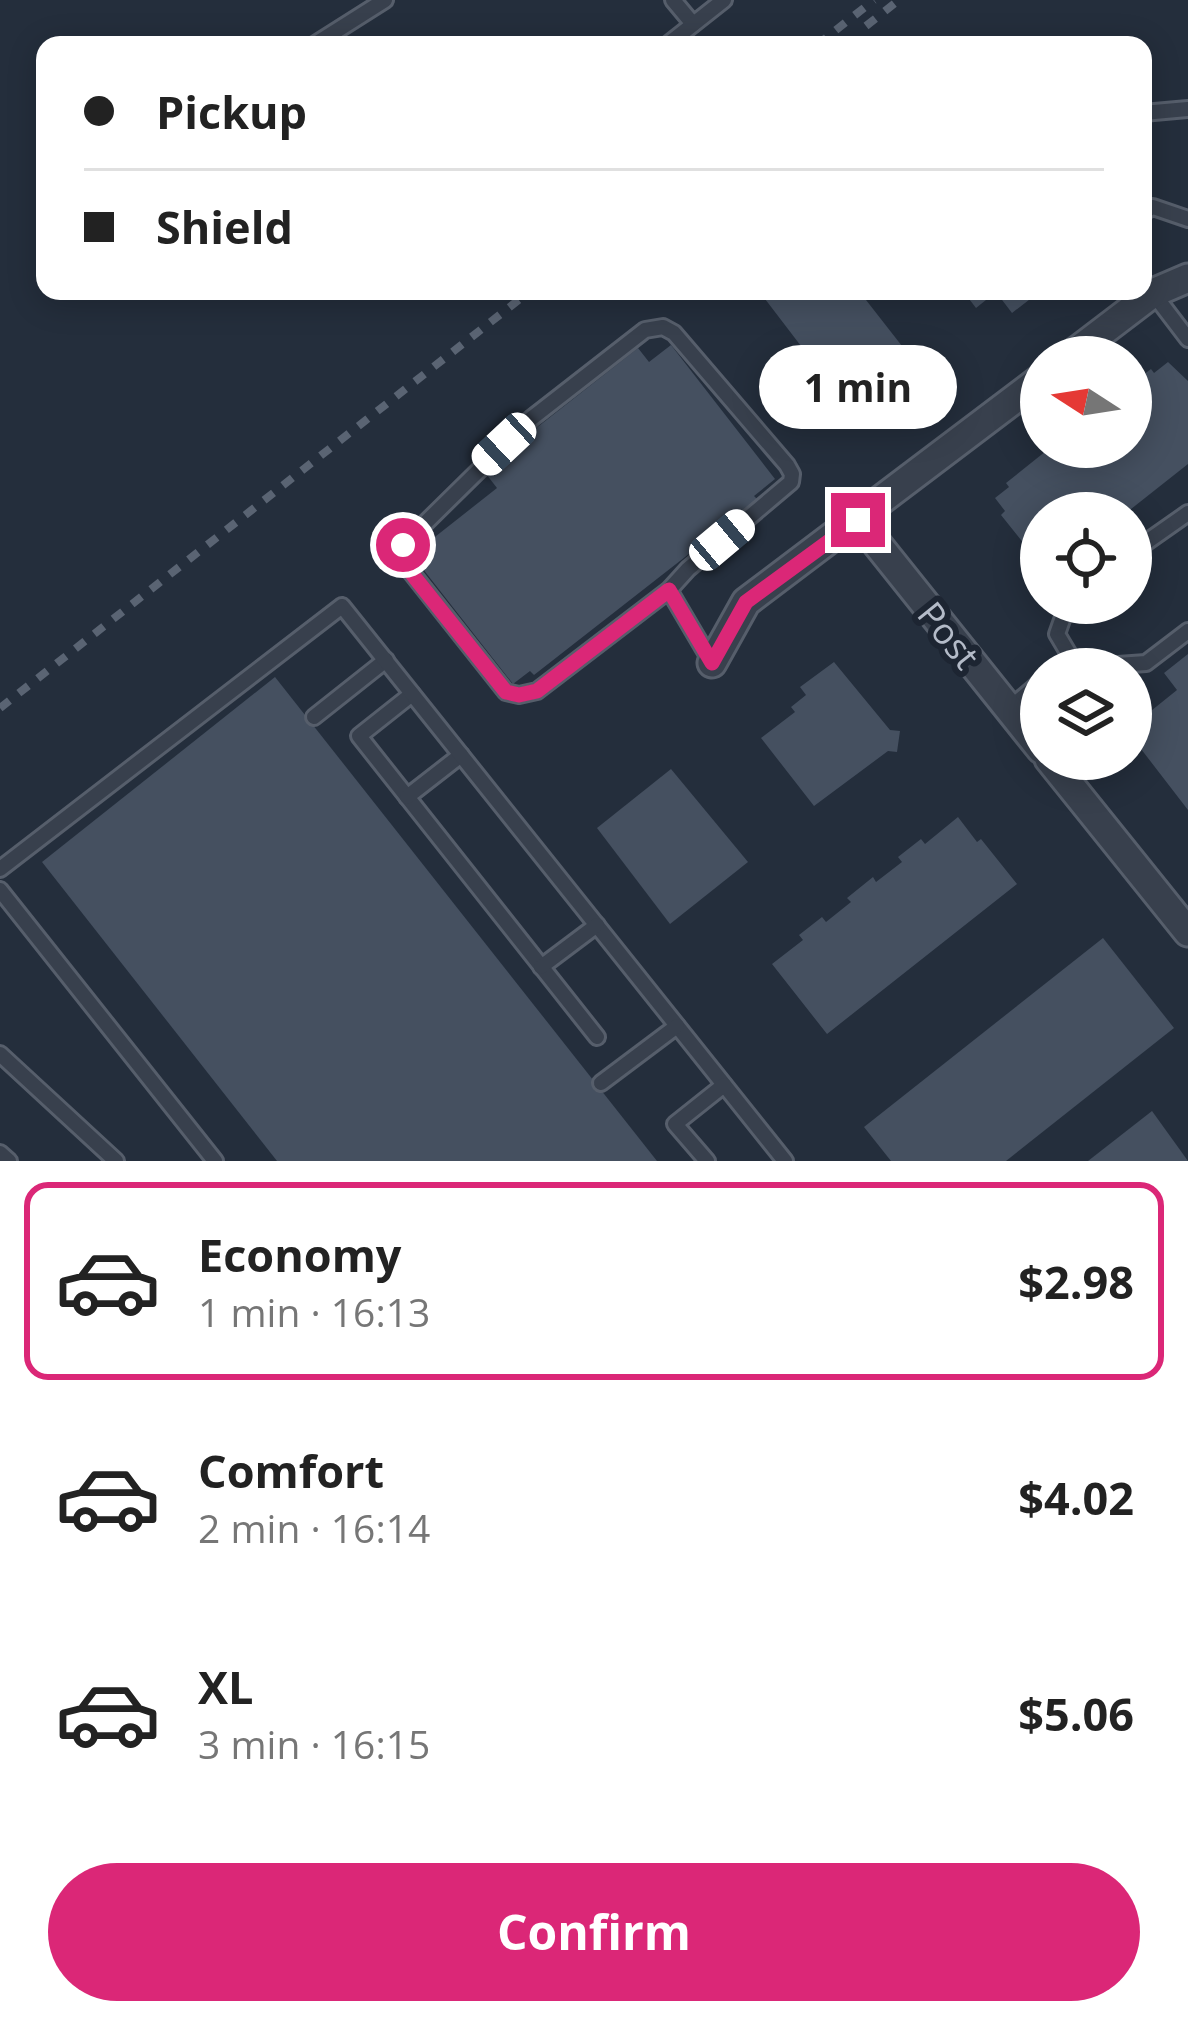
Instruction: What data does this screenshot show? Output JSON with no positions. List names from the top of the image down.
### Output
{
  "streets": {
    "street": ["Post"]
  },
  "north": "left",
  "page": {
    "banner": ["Pickup", "Shield"],
    "bubble": "1 min",
    "list": [
      {
        "name": "Economy",
        "note": "1 min · 16:13",
        "value": "$2.98"
      },
      {
        "name": "Comfort",
        "note": "2 min · 16:14",
        "value": "$4.02"
      },
      {
        "name": "XL",
        "note": "3 min · 16:15",
        "value": "$5.06"
      }
    ],
    "buttons": "Confirm"
  }
}
